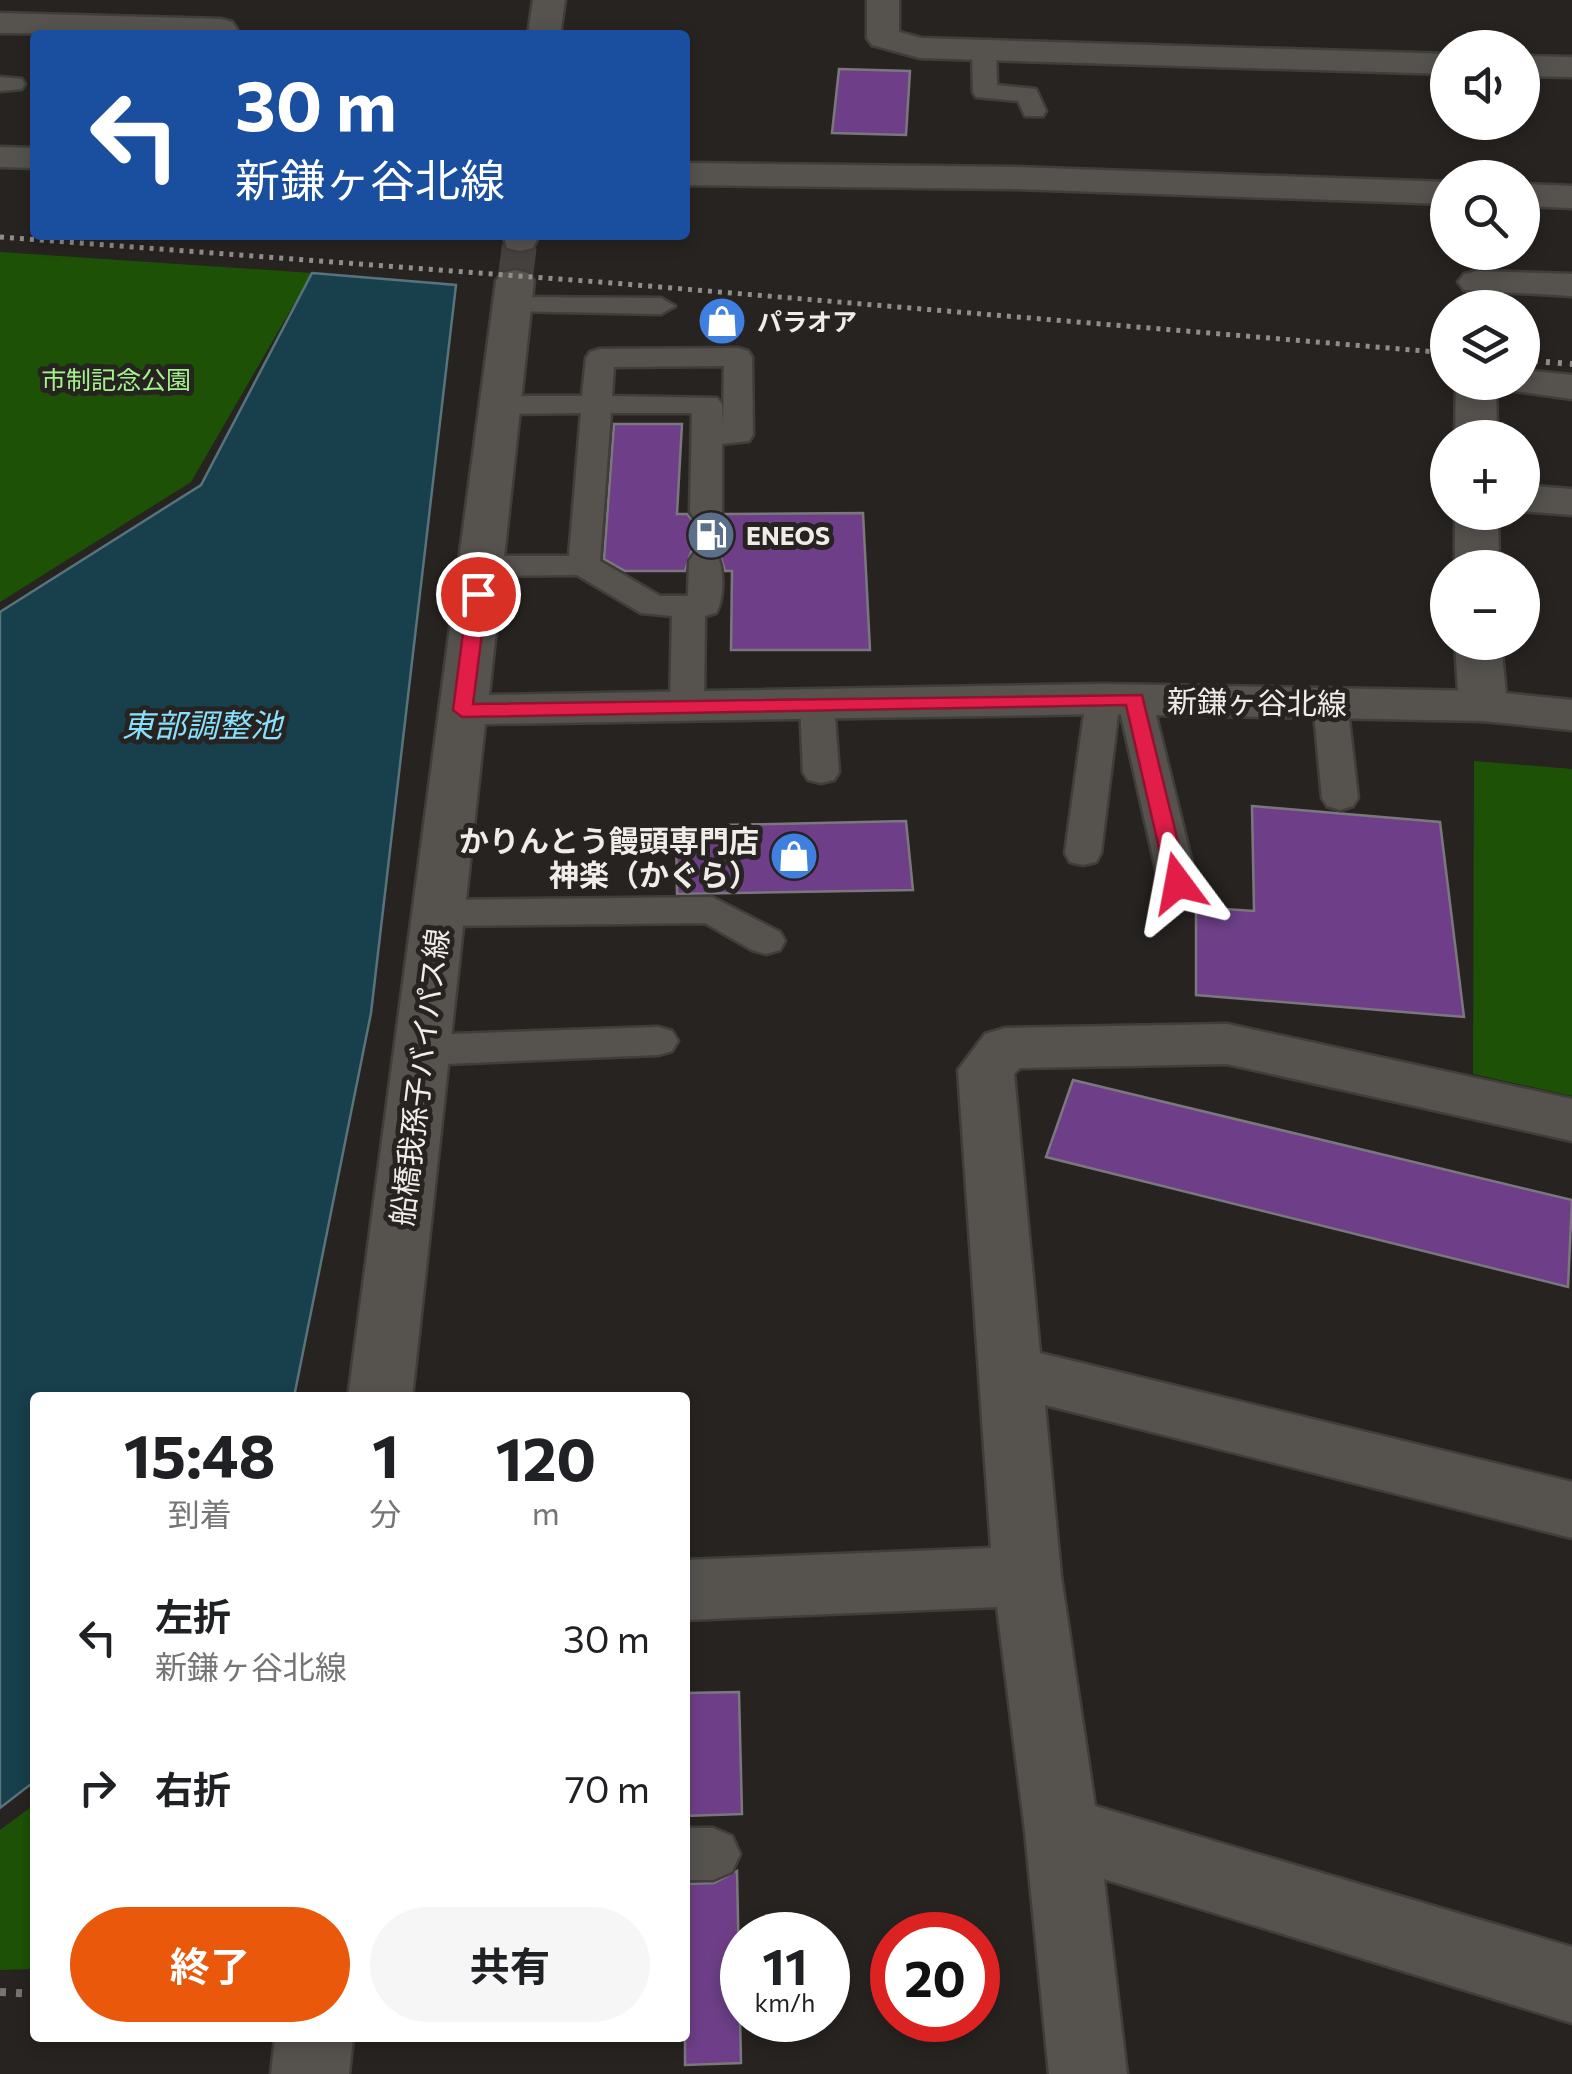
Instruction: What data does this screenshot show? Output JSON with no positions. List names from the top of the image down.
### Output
{
  "streets": {
    "street": ["新鎌ヶ谷北線", "船橋我孫子バイパス線"]
  },
  "crossings": [
    ["新鎌ヶ谷北線", "船橋我孫子バイパス線"]
  ],
  "water": ["東部調整池"],
  "parks": ["市制記念公園"],
  "places": {
    "shop": ["パラオア", "かりんとう饅頭専門店 神楽（かぐら）"],
    "fuel station": ["ENEOS"]
  },
  "page": {
    "map_buttons": ["+", "−"],
    "turn": ["30 m", "新鎌ヶ谷北線"],
    "eta": [
      "15:48",
      "到着",
      "1",
      "分",
      "120",
      "m"
    ],
    "list": [
      {
        "name": "左折",
        "note": "新鎌ヶ谷北線",
        "value": "30 m"
      },
      {
        "name": "右折",
        "value": "70 m"
      }
    ],
    "buttons": ["終了", "共有"],
    "speed": "11 km/h",
    "limit": "20"
  }
}
